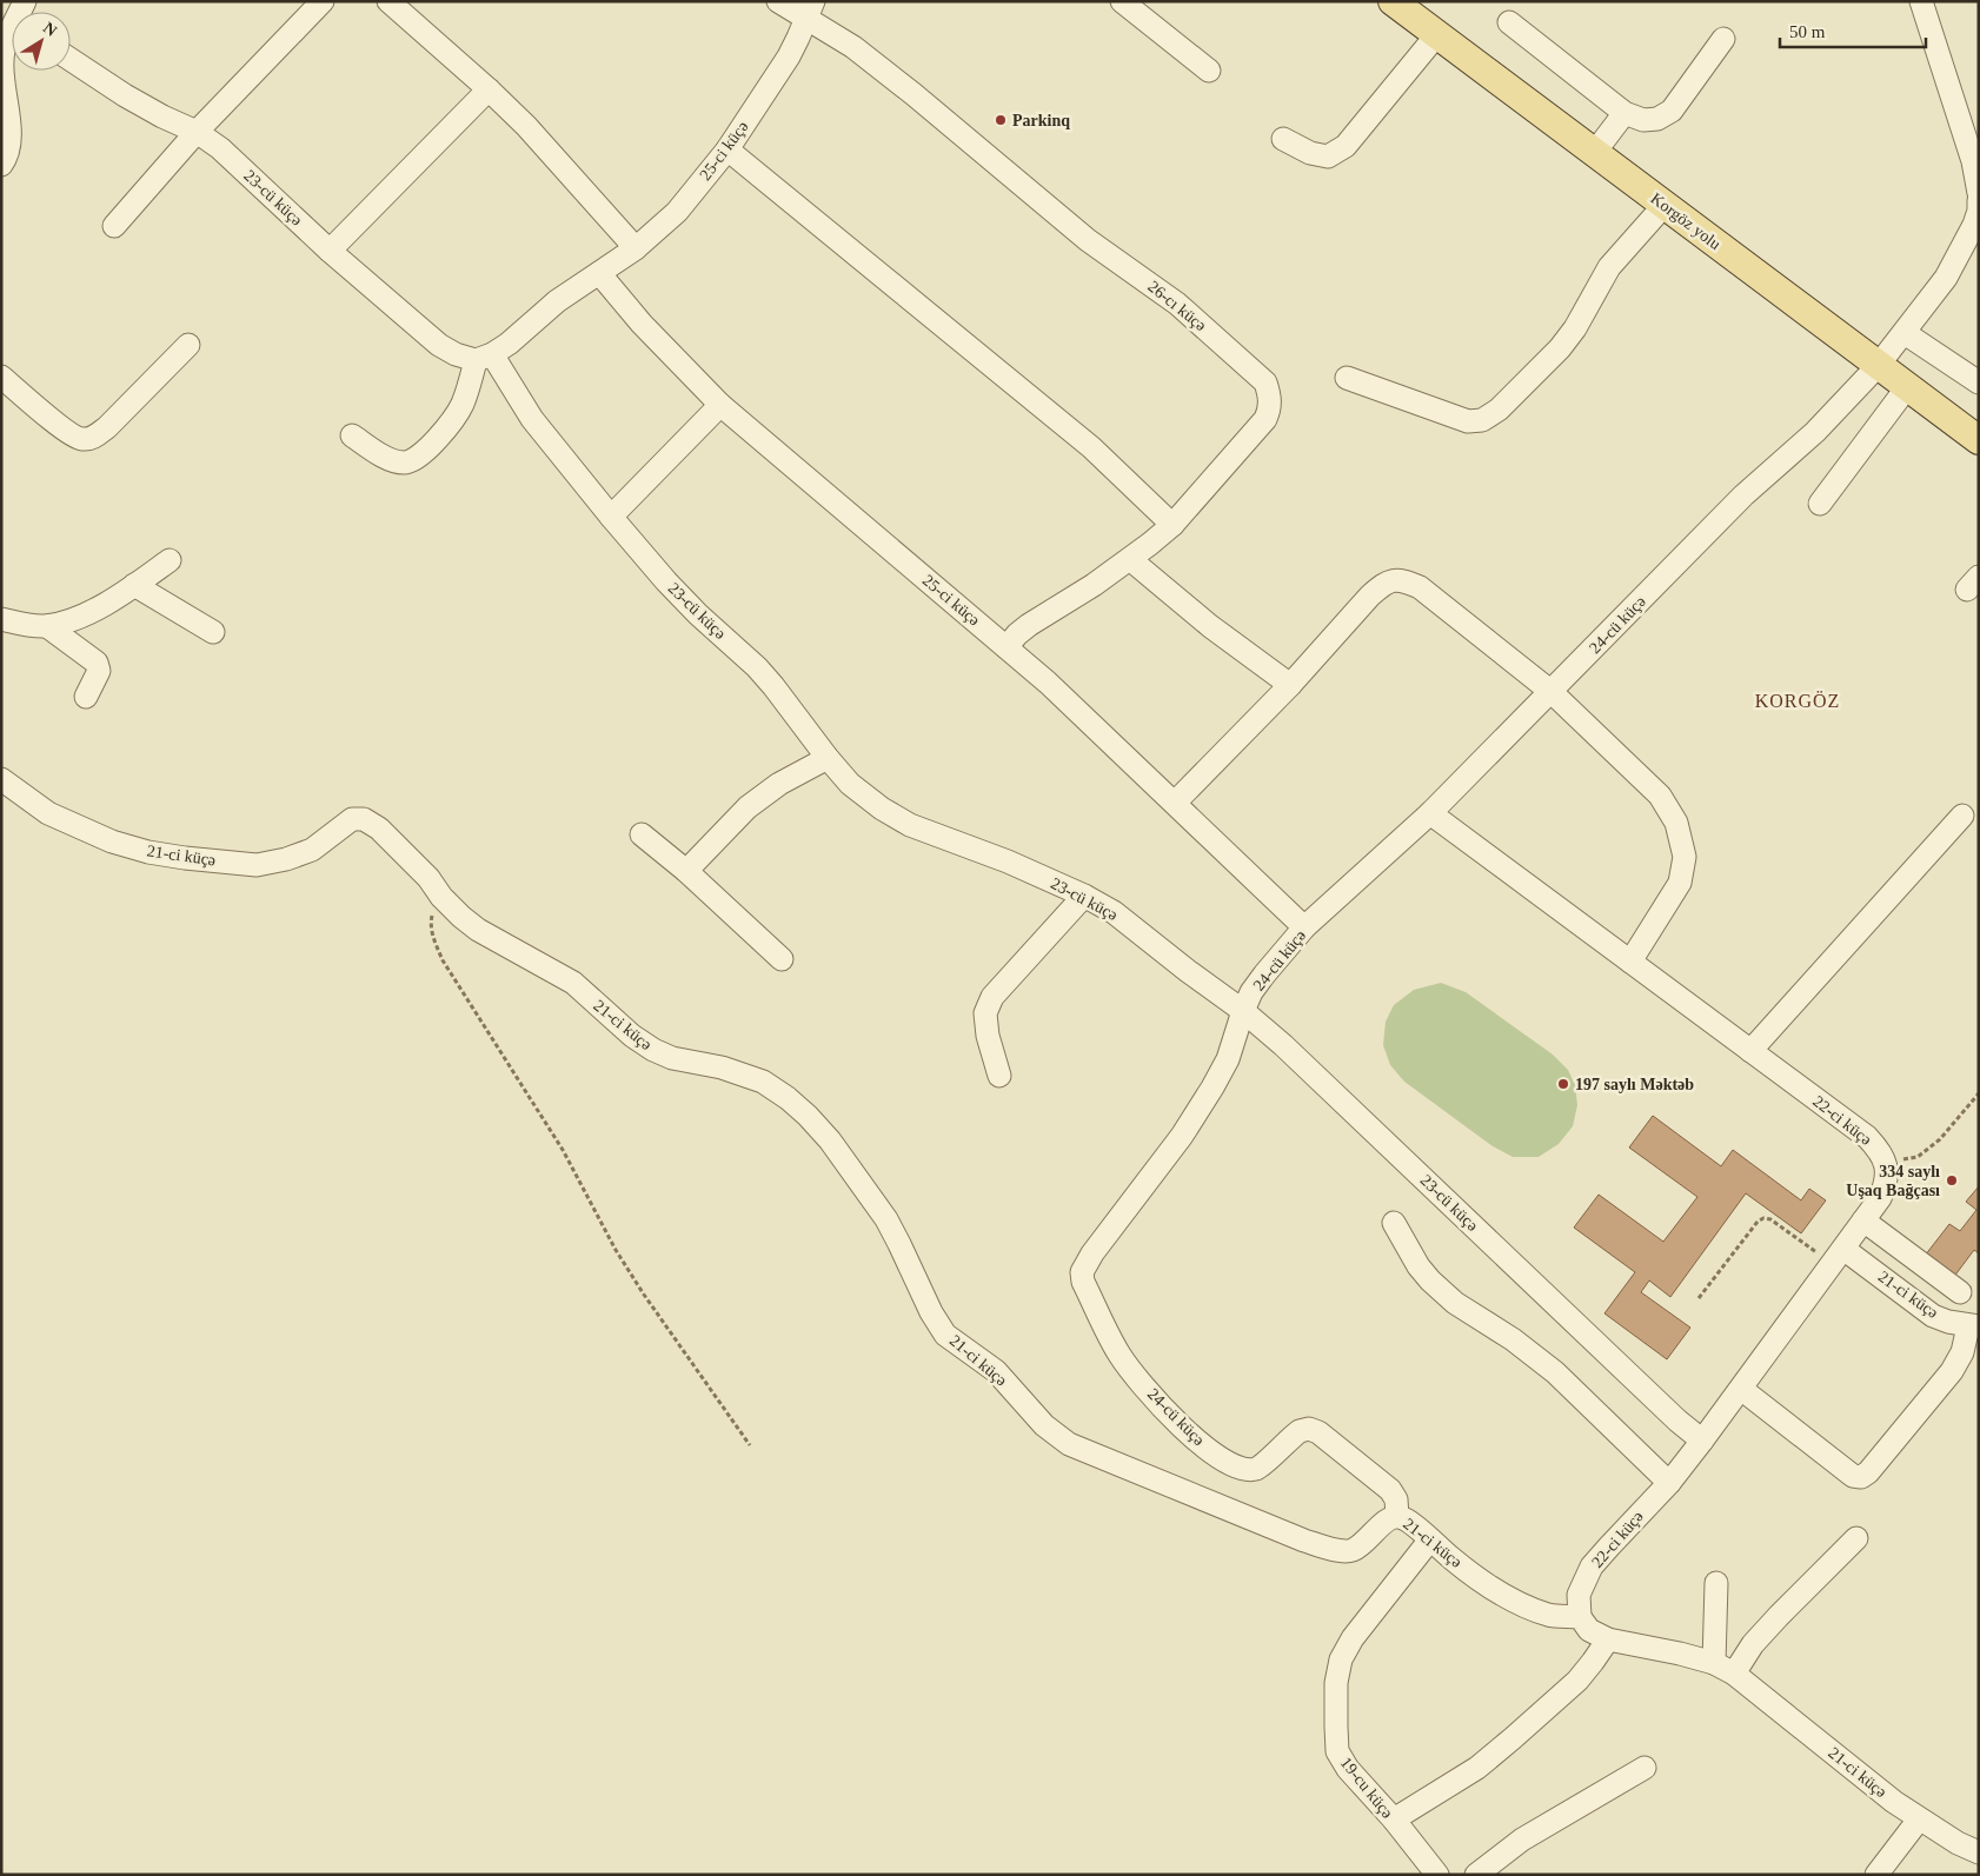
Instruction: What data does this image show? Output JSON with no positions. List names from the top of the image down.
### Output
{
  "streets": {
    "main road": ["Korgöz yolu"],
    "street": [
      "25-ci küçə",
      "23-cü küçə",
      "26-cı küçə",
      "24-cü küçə",
      "21-ci küçə",
      "22-ci küçə",
      "19-cu küçə"
    ]
  },
  "crossings": [
    ["25-ci küçə", "23-cü küçə"],
    ["25-ci küçə", "26-cı küçə"],
    ["25-ci küçə", "24-cü küçə"],
    ["23-cü küçə", "24-cü küçə"],
    ["23-cü küçə", "22-ci küçə"],
    ["Korgöz yolu", "24-cü küçə"],
    ["24-cü küçə", "21-ci küçə"],
    ["24-cü küçə", "22-ci küçə"],
    ["21-ci küçə", "22-ci küçə"],
    ["21-ci küçə", "19-cu küçə"]
  ],
  "districts": ["KORGÖZ"],
  "places": ["Parkinq", "197 saylı Məktəb", "334 saylı Uşaq Bağçası"],
  "scale_bar": "50 m",
  "north": "top right"
}
